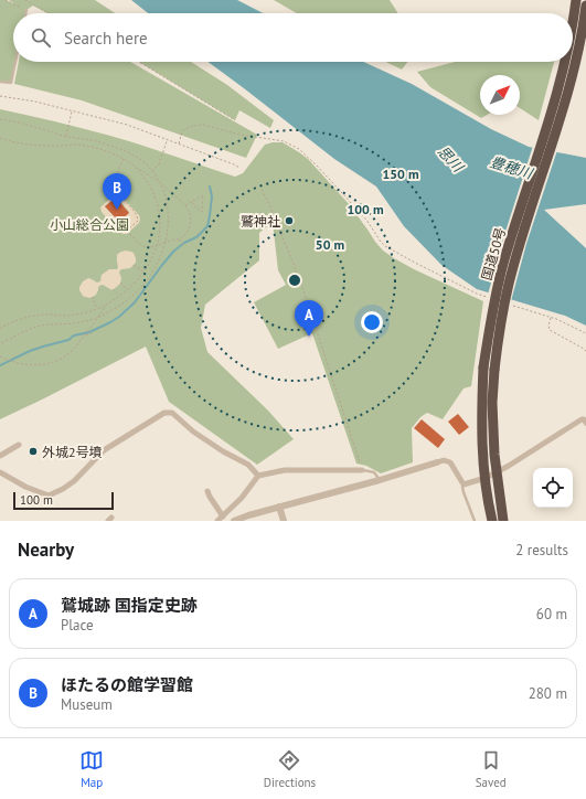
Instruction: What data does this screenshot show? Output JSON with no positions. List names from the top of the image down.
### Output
{
  "streets": {
    "highway": ["国道50号"]
  },
  "water": ["思川", "豊穂川"],
  "parks": ["小山総合公園"],
  "places": ["鷲神社", "外城2号墳"],
  "scale_bar": "100 m",
  "north": "top right",
  "page": {
    "search": "Search here",
    "pins": ["B", "A"],
    "scale": "100 m",
    "heading": ["Nearby", "2 results"],
    "list": [
      {
        "mark": "A",
        "name": "鷲城跡 国指定史跡",
        "note": "Place",
        "value": "60 m"
      },
      {
        "mark": "B",
        "name": "ほたるの館学習館",
        "note": "Museum",
        "value": "280 m"
      }
    ],
    "nav": ["Map", "Directions", "Saved"]
  },
  "rings": ["150 m", "100 m", "50 m"]
}
